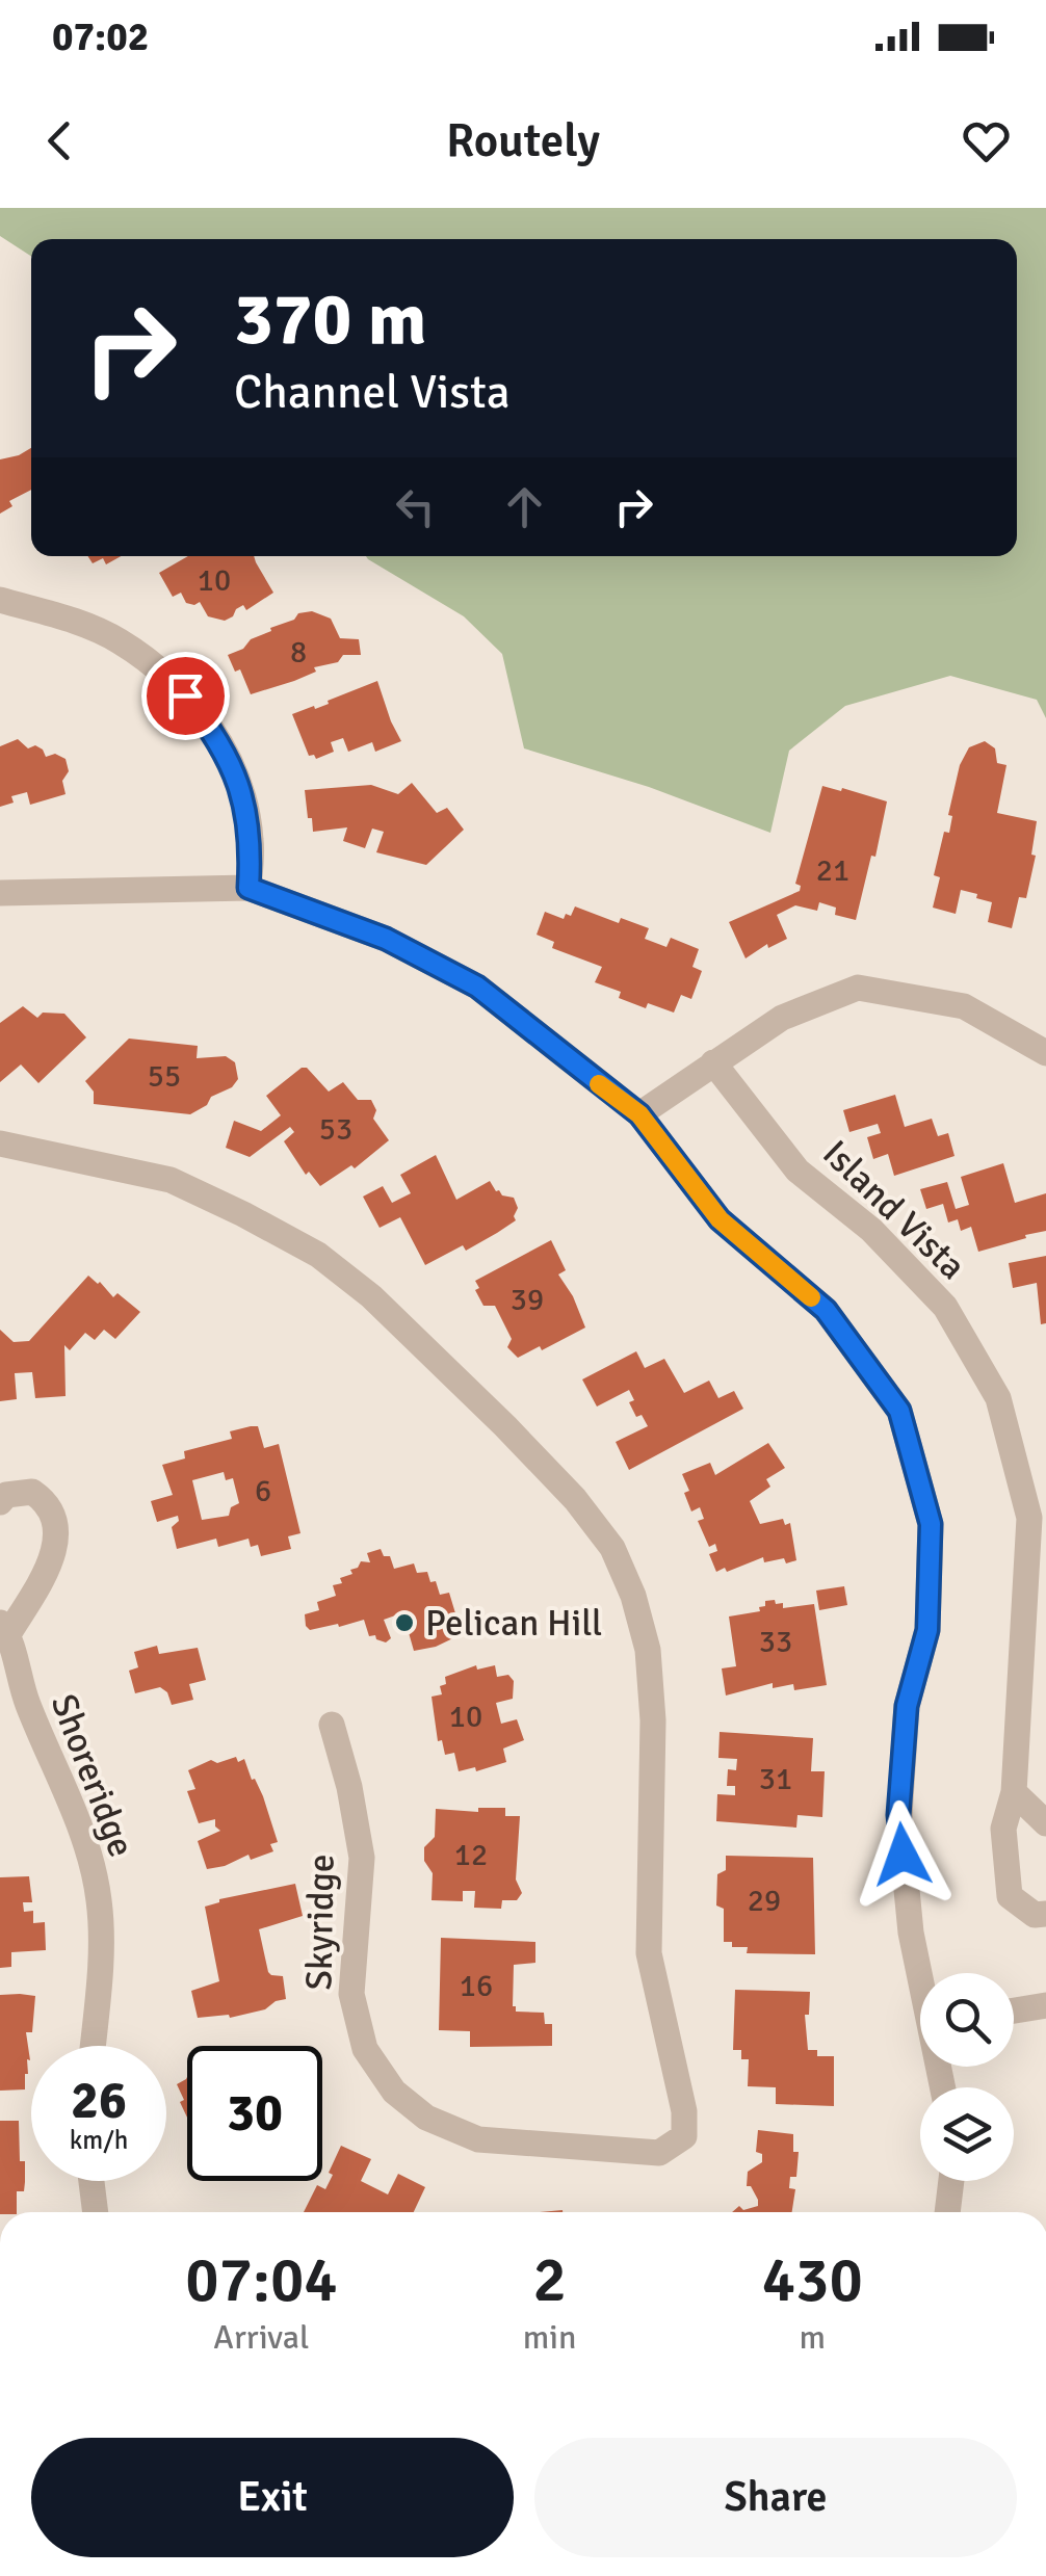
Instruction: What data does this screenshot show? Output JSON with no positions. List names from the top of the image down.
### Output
{
  "streets": {
    "street": ["Island Vista", "Shoreridge", "Skyridge"]
  },
  "places": ["Pelican Hill"],
  "house_numbers": [
    "10",
    "8",
    "21",
    "55",
    "53",
    "39",
    "6",
    "33",
    "10",
    "31",
    "12",
    "29",
    "16"
  ],
  "page": {
    "status": "07:02",
    "header": "Routely",
    "turn": ["370 m", "Channel Vista"],
    "speed": "26 km/h",
    "limit": "30",
    "eta": [
      "07:04",
      "Arrival",
      "2",
      "min",
      "430",
      "m"
    ],
    "buttons": ["Exit", "Share"]
  }
}
